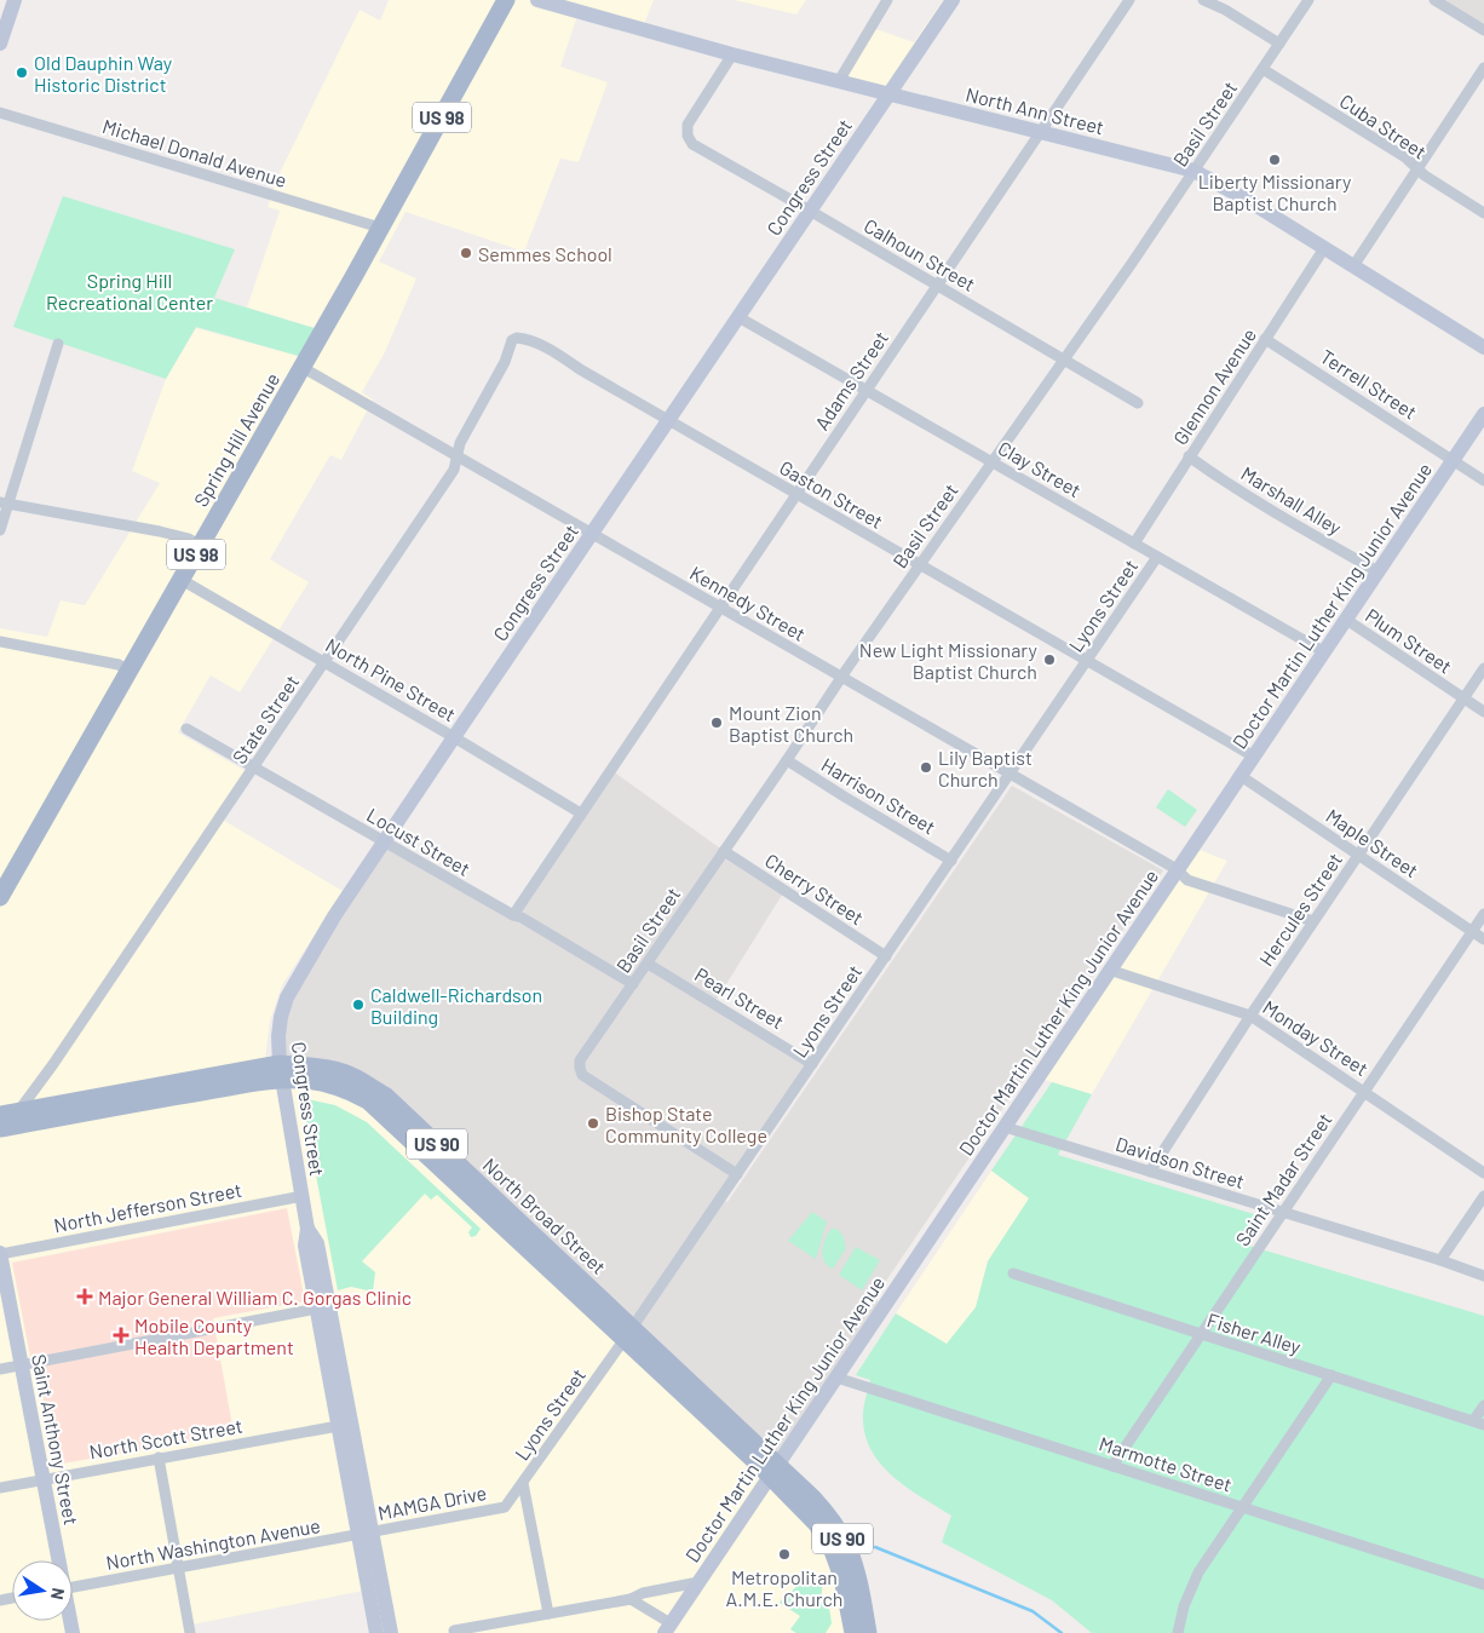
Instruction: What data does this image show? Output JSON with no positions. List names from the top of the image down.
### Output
{
  "streets": {
    "main road": [
      "US 98",
      "Spring Hill Avenue",
      "US 90",
      "North Broad Street"
    ],
    "street": [
      "North Ann Street",
      "Basil Street",
      "Cuba Street",
      "Michael Donald Avenue",
      "Congress Street",
      "Calhoun Street",
      "Adams Street",
      "Terrell Street",
      "Glennon Avenue",
      "Clay Street",
      "Gaston Street",
      "Marshall Alley",
      "Kennedy Street",
      "Lyons Street",
      "Doctor Martin Luther King Junior Avenue",
      "Plum Street",
      "North Pine Street",
      "State Street",
      "Harrison Street",
      "Locust Street",
      "Maple Street",
      "Cherry Street",
      "Hercules Street",
      "Pearl Street",
      "Monday Street",
      "Davidson Street",
      "Saint Madar Street",
      "North Jefferson Street",
      "Fisher Alley",
      "North Scott Street",
      "Saint Anthony Street",
      "Marmotte Street",
      "MAMGA Drive",
      "North Washington Avenue"
    ]
  },
  "crossings": [
    ["North Ann Street", "Basil Street"],
    ["North Ann Street", "Congress Street"],
    ["North Ann Street", "Calhoun Street"],
    ["North Ann Street", "Adams Street"],
    ["North Ann Street", "Glennon Avenue"],
    ["Basil Street", "Cuba Street"],
    ["Basil Street", "Calhoun Street"],
    ["Basil Street", "Clay Street"],
    ["Basil Street", "Gaston Street"],
    ["Basil Street", "Kennedy Street"],
    ["Basil Street", "Lyons Street"],
    ["Basil Street", "Harrison Street"],
    ["Basil Street", "Locust Street"],
    ["Basil Street", "Cherry Street"],
    ["Basil Street", "Pearl Street"],
    ["Michael Donald Avenue", "Spring Hill Avenue"],
    ["Congress Street", "Calhoun Street"],
    ["Congress Street", "Clay Street"],
    ["Congress Street", "Gaston Street"],
    ["Congress Street", "Kennedy Street"],
    ["Congress Street", "North Pine Street"],
    ["Congress Street", "Locust Street"],
    ["Congress Street", "North Jefferson Street"],
    ["Congress Street", "North Broad Street"],
    ["Congress Street", "North Scott Street"],
    ["Congress Street", "MAMGA Drive"],
    ["Congress Street", "North Washington Avenue"],
    ["Calhoun Street", "Adams Street"],
    ["Adams Street", "Clay Street"],
    ["Adams Street", "Gaston Street"],
    ["Adams Street", "Kennedy Street"],
    ["Adams Street", "North Pine Street"],
    ["Terrell Street", "Glennon Avenue"],
    ["Terrell Street", "Doctor Martin Luther King Junior Avenue"],
    ["Glennon Avenue", "Clay Street"],
    ["Glennon Avenue", "Marshall Alley"],
    ["Spring Hill Avenue", "Kennedy Street"],
    ["Spring Hill Avenue", "North Pine Street"],
    ["Clay Street", "Lyons Street"],
    ["Clay Street", "Doctor Martin Luther King Junior Avenue"],
    ["Gaston Street", "Lyons Street"],
    ["Gaston Street", "Doctor Martin Luther King Junior Avenue"],
    ["Gaston Street", "State Street"],
    ["Marshall Alley", "Doctor Martin Luther King Junior Avenue"],
    ["Kennedy Street", "Lyons Street"],
    ["Kennedy Street", "Doctor Martin Luther King Junior Avenue"],
    ["Kennedy Street", "State Street"],
    ["Kennedy Street", "Hercules Street"],
    ["Lyons Street", "Harrison Street"],
    ["Lyons Street", "Cherry Street"],
    ["Lyons Street", "Pearl Street"],
    ["Lyons Street", "North Broad Street"],
    ["Lyons Street", "MAMGA Drive"],
    ["Doctor Martin Luther King Junior Avenue", "Plum Street"],
    ["Doctor Martin Luther King Junior Avenue", "Maple Street"],
    ["Doctor Martin Luther King Junior Avenue", "Monday Street"],
    ["Doctor Martin Luther King Junior Avenue", "US 90"],
    ["Doctor Martin Luther King Junior Avenue", "Davidson Street"],
    ["Doctor Martin Luther King Junior Avenue", "North Broad Street"],
    ["Doctor Martin Luther King Junior Avenue", "Marmotte Street"],
    ["Plum Street", "Hercules Street"],
    ["North Pine Street", "State Street"],
    ["State Street", "Locust Street"],
    ["State Street", "North Broad Street"],
    ["Maple Street", "Hercules Street"],
    ["Maple Street", "Saint Madar Street"],
    ["Hercules Street", "Monday Street"],
    ["Hercules Street", "Davidson Street"],
    ["Monday Street", "Saint Madar Street"],
    ["US 90", "North Broad Street"],
    ["Davidson Street", "Saint Madar Street"],
    ["Saint Madar Street", "Fisher Alley"],
    ["Saint Madar Street", "Marmotte Street"],
    ["North Jefferson Street", "Saint Anthony Street"],
    ["North Scott Street", "Saint Anthony Street"],
    ["MAMGA Drive", "North Washington Avenue"]
  ],
  "parks": ["Spring Hill Recreational Center"],
  "places": {
    "other": [
      "Old Dauphin Way Historic District",
      "Liberty Missionary Baptist Church",
      "Semmes School",
      "New Light Missionary Baptist Church",
      "Mount Zion Baptist Church",
      "Lily Baptist Church",
      "Caldwell-Richardson Building",
      "Bishop State Community College",
      "Metropolitan A.M.E. Church"
    ],
    "health": ["Major General William C. Gorgas Clinic", "Mobile County Health Department"]
  },
  "north": "right"
}
